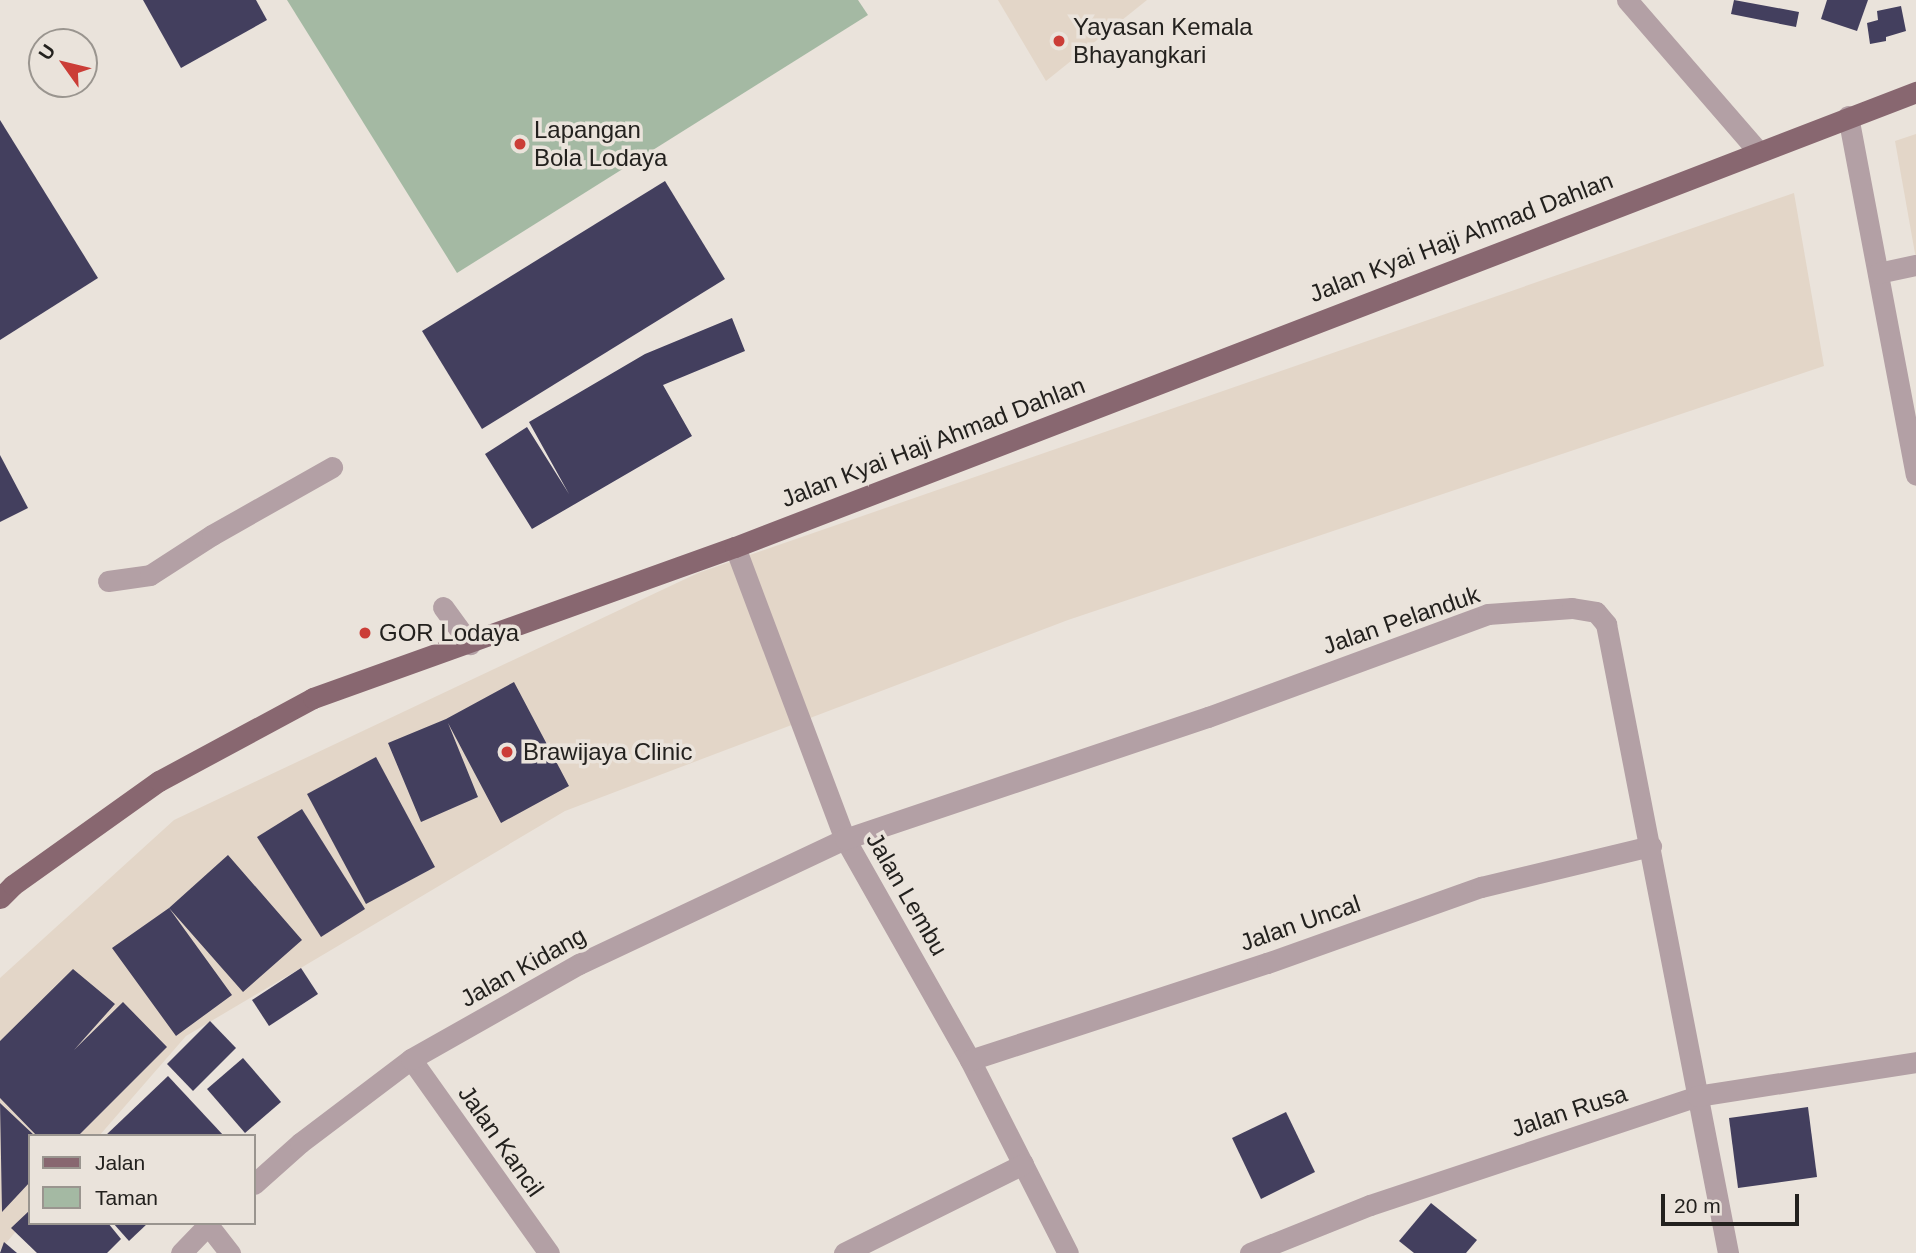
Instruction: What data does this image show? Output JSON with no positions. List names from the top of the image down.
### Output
{
  "streets": {
    "main road": ["Jalan Kyai Haji Ahmad Dahlan"],
    "street": [
      "Jalan Pelanduk",
      "Jalan Lembu",
      "Jalan Uncal",
      "Jalan Kidang",
      "Jalan Rusa",
      "Jalan Kancil"
    ]
  },
  "crossings": [
    ["Jalan Kyai Haji Ahmad Dahlan", "Jalan Lembu"],
    ["Jalan Pelanduk", "Jalan Lembu"],
    ["Jalan Pelanduk", "Jalan Uncal"],
    ["Jalan Pelanduk", "Jalan Kidang"],
    ["Jalan Pelanduk", "Jalan Rusa"],
    ["Jalan Lembu", "Jalan Uncal"],
    ["Jalan Lembu", "Jalan Kidang"],
    ["Jalan Kidang", "Jalan Kancil"]
  ],
  "places": [
    "Yayasan Kemala Bhayangkari",
    "Lapangan Bola Lodaya",
    "GOR Lodaya",
    "Brawijaya Clinic"
  ],
  "legend": ["Jalan", "Taman"],
  "scale_bar": "20 m",
  "north": "top left"
}
